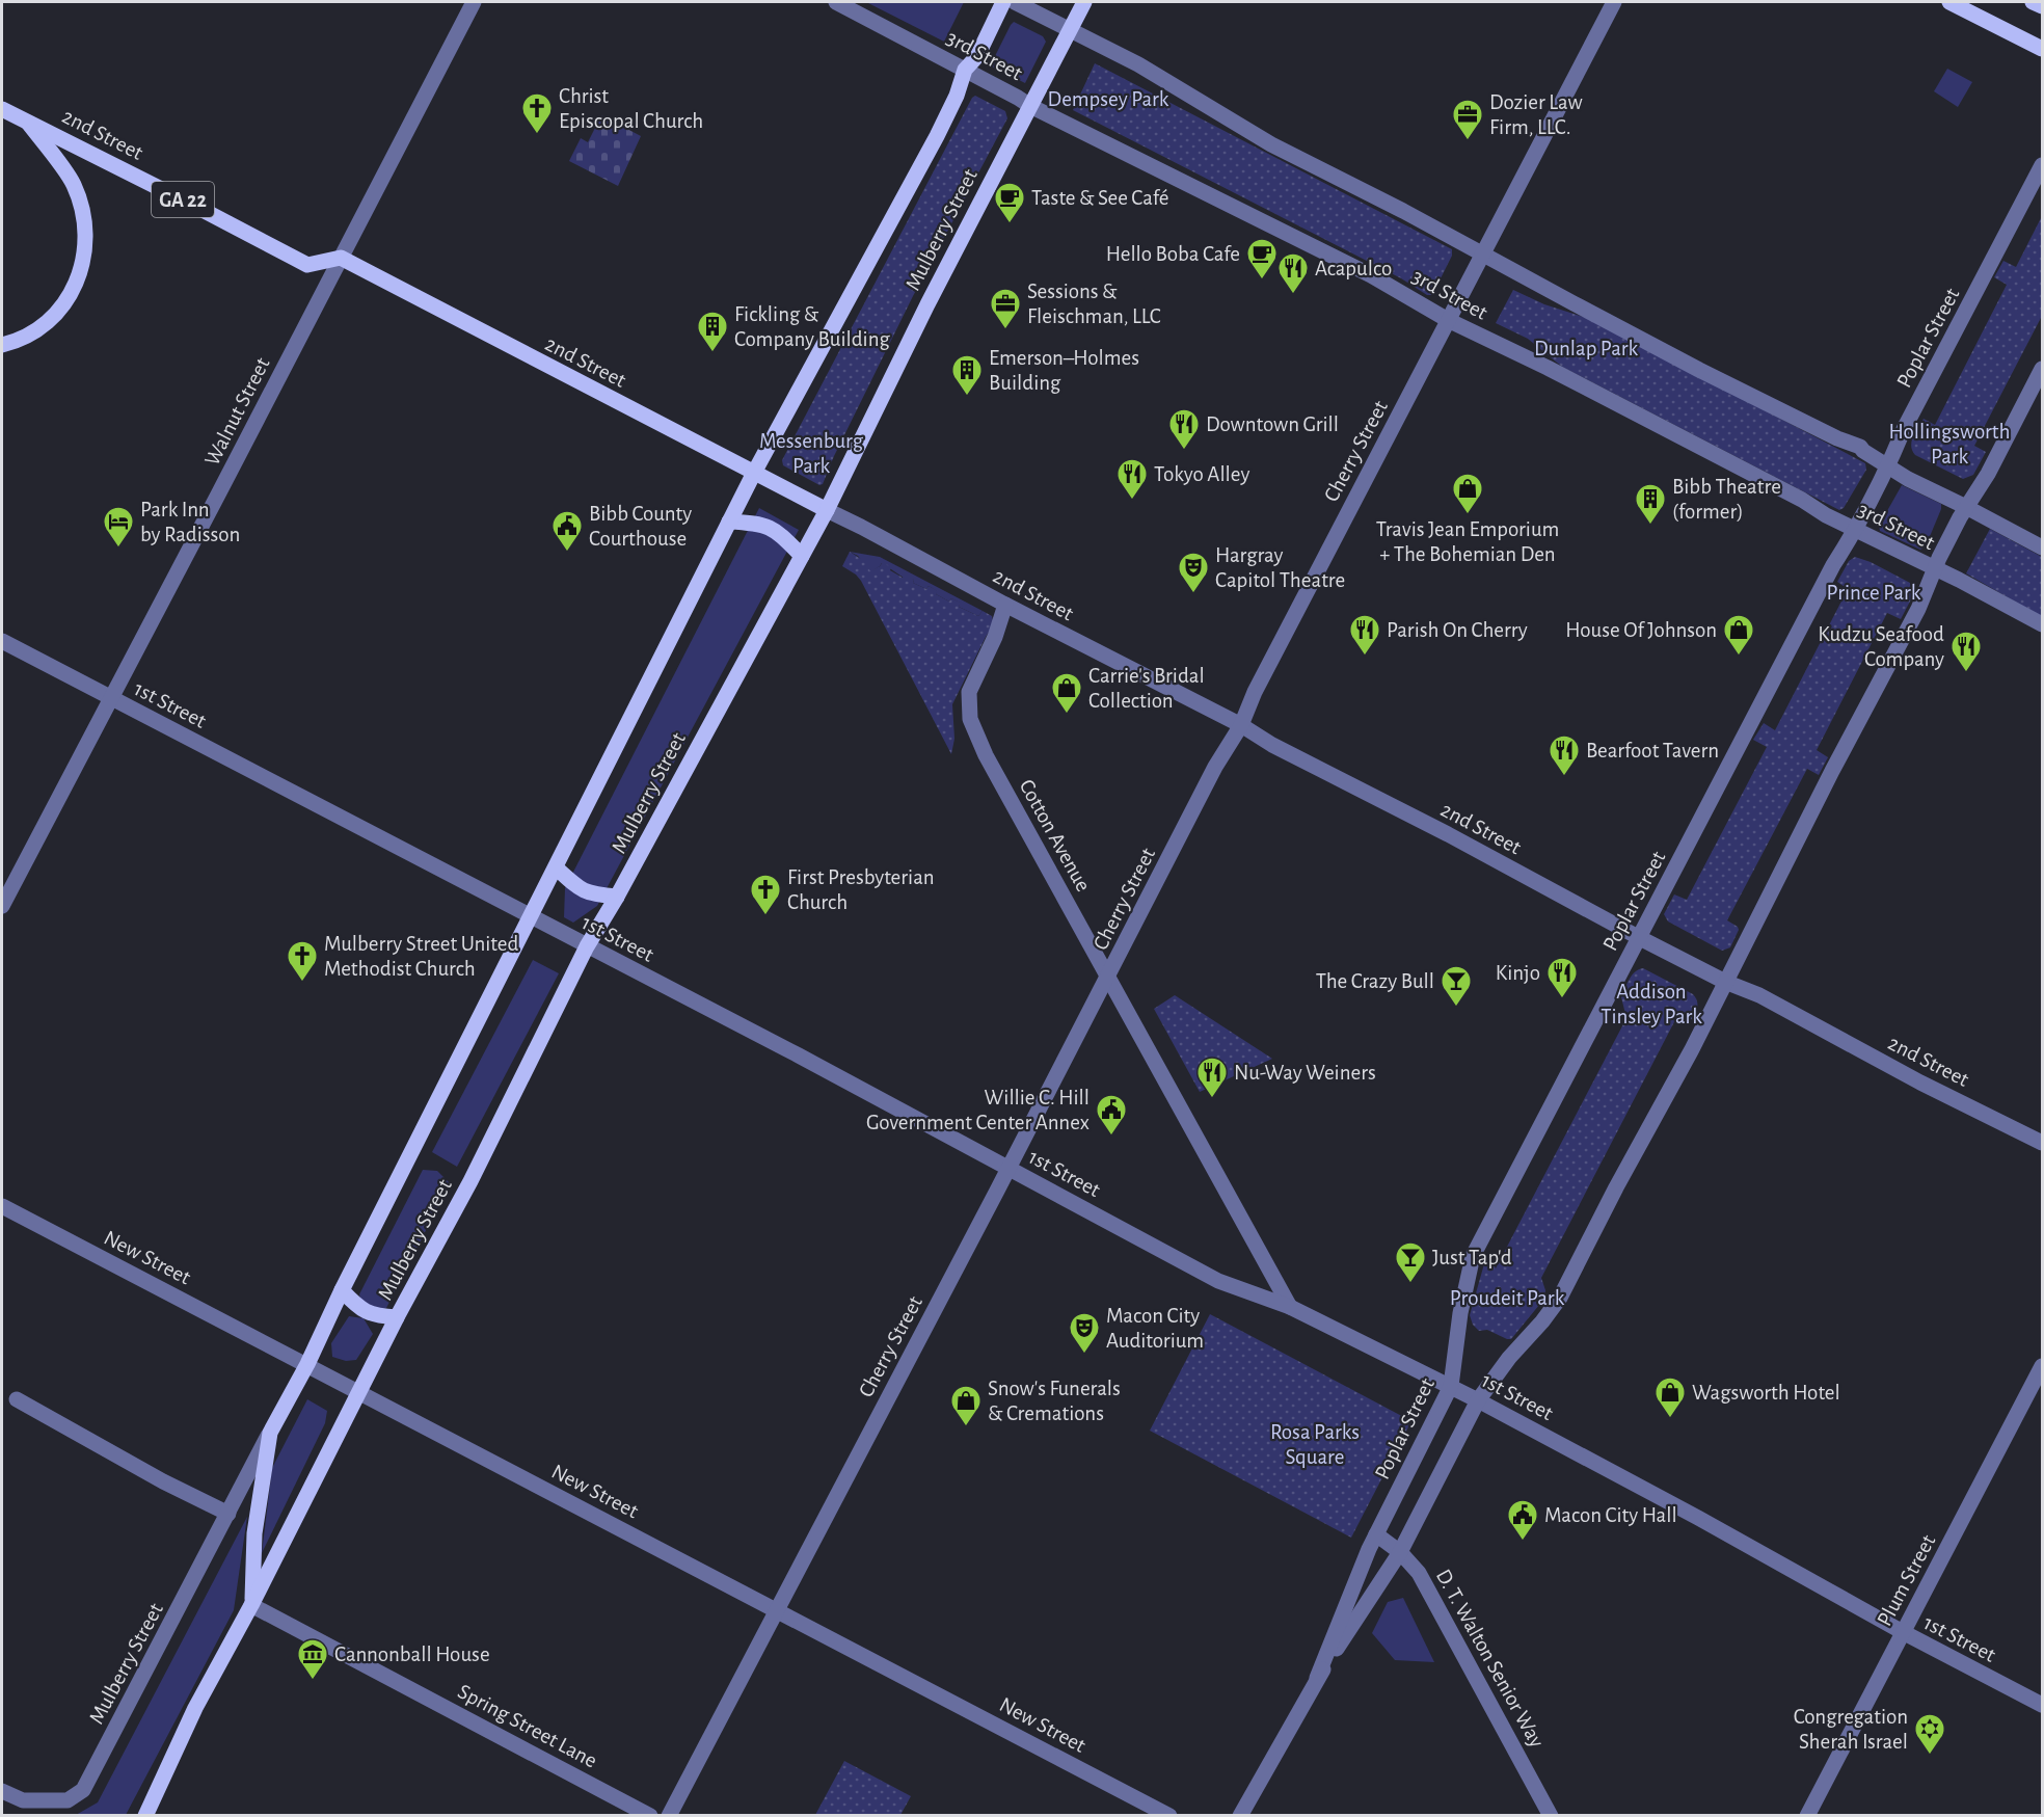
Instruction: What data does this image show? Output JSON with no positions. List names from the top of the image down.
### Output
{
  "streets": {
    "main road": ["2nd Street", "GA 22", "Mulberry Street"],
    "street": [
      "3rd Street",
      "Poplar Street",
      "Walnut Street",
      "Cherry Street",
      "1st Street",
      "Cotton Avenue",
      "New Street",
      "Plum Street",
      "D. T. Walton Senior Way",
      "Spring Street Lane"
    ]
  },
  "crossings": [
    ["3rd Street", "Mulberry Street"],
    ["3rd Street", "Poplar Street"],
    ["3rd Street", "Cherry Street"],
    ["2nd Street", "Mulberry Street"],
    ["2nd Street", "Poplar Street"],
    ["2nd Street", "Walnut Street"],
    ["2nd Street", "Cherry Street"],
    ["2nd Street", "Cotton Avenue"],
    ["Mulberry Street", "1st Street"],
    ["Mulberry Street", "New Street"],
    ["Mulberry Street", "Spring Street Lane"],
    ["Poplar Street", "1st Street"],
    ["Poplar Street", "D. T. Walton Senior Way"],
    ["Walnut Street", "1st Street"],
    ["Cherry Street", "1st Street"],
    ["Cherry Street", "Cotton Avenue"],
    ["Cherry Street", "New Street"],
    ["1st Street", "Cotton Avenue"],
    ["1st Street", "Plum Street"]
  ],
  "parks": [
    "Dempsey Park",
    "Dunlap Park",
    "Hollingsworth Park",
    "Messenburg Park",
    "Prince Park",
    "Addison Tinsley Park",
    "Proudeit Park",
    "Rosa Parks Square"
  ],
  "places": {
    "church": ["Christ Episcopal Church", "First Presbyterian Church", "Mulberry Street United Methodist Church"],
    "office": ["Dozier Law Firm, LLC.", "Sessions & Fleischman, LLC"],
    "cafe": ["Taste & See Café", "Hello Boba Cafe"],
    "restaurant": [
      "Acapulco",
      "Downtown Grill",
      "Tokyo Alley",
      "Parish On Cherry",
      "Kudzu Seafood Company",
      "Bearfoot Tavern",
      "Kinjo",
      "Nu-Way Weiners"
    ],
    "building": ["Fickling & Company Building", "Emerson–Holmes Building", "Bibb Theatre (former)"],
    "shop": [
      "Travis Jean Emporium + The Bohemian Den",
      "House Of Johnson",
      "Carrie's Bridal Collection",
      "Wagsworth Hotel",
      "Snow's Funerals & Cremations"
    ],
    "hotel": ["Park Inn by Radisson"],
    "public building": ["Bibb County Courthouse", "Willie C. Hill Government Center Annex", "Macon City Hall"],
    "theatre": ["Hargray Capitol Theatre", "Macon City Auditorium"],
    "bar": ["The Crazy Bull", "Just Tap'd"],
    "museum": ["Cannonball House"],
    "synagogue": ["Congregation Sherah Israel"]
  }
}
